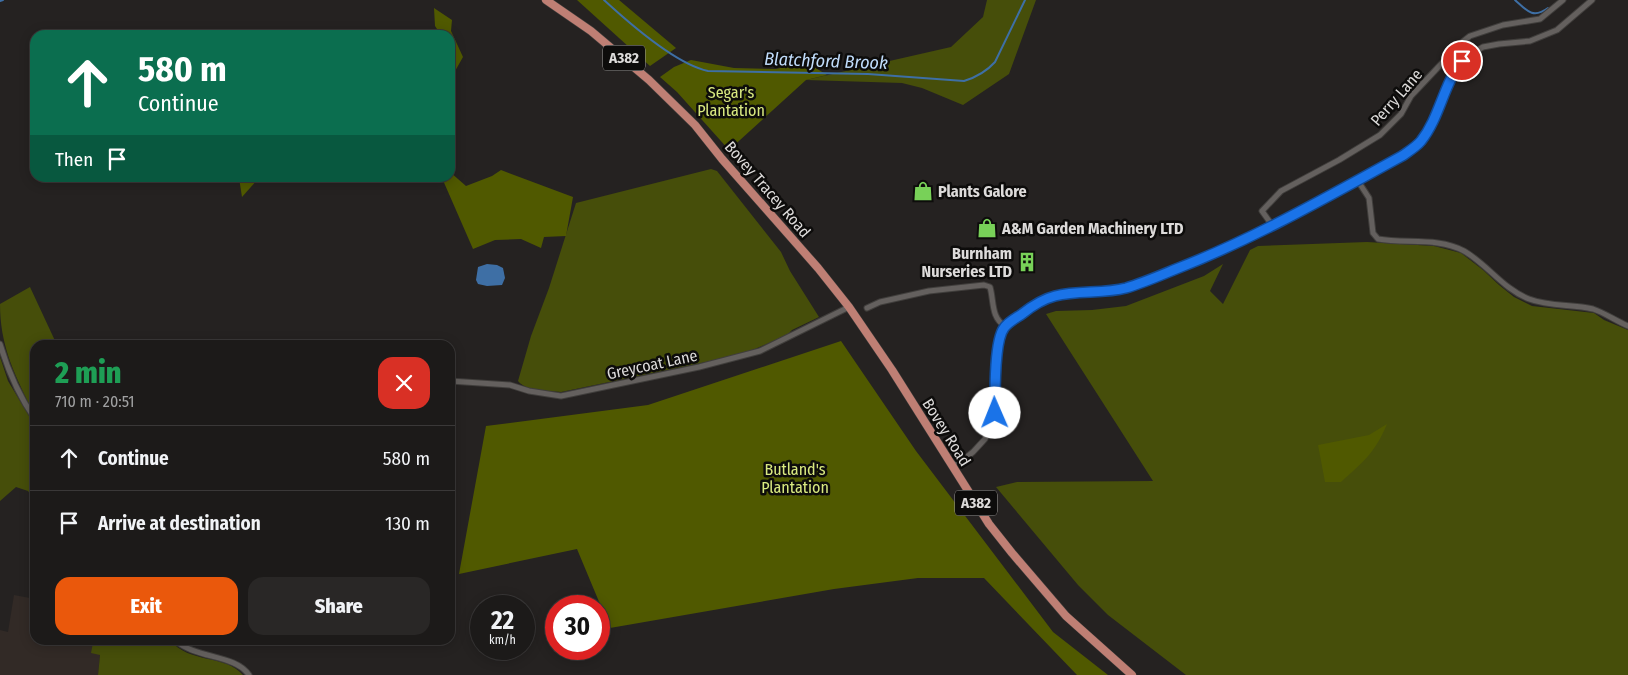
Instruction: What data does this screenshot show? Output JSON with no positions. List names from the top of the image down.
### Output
{
  "streets": {
    "main road": ["A382", "Bovey Tracey Road", "Bovey Road"],
    "street": ["Perry Lane", "Greycoat Lane"]
  },
  "crossings": [
    ["Bovey Tracey Road", "Greycoat Lane"],
    ["Bovey Tracey Road", "Bovey Road"],
    ["Greycoat Lane", "Bovey Road"]
  ],
  "water": ["Blatchford Brook"],
  "parks": ["Segar's Plantation", "Butland's Plantation"],
  "places": {
    "shop": ["Plants Galore", "A&M Garden Machinery LTD"],
    "building": ["Burnham Nurseries LTD"]
  },
  "page": {
    "turn": ["580 m", "Continue"],
    "then": "Then",
    "heading": ["2 min", "710 m · 20:51"],
    "list": [
      {
        "name": "Continue",
        "value": "580 m"
      },
      {
        "name": "Arrive at destination",
        "value": "130 m"
      }
    ],
    "buttons": ["Exit", "Share"],
    "speed": "22 km/h",
    "limit": "30"
  }
}
